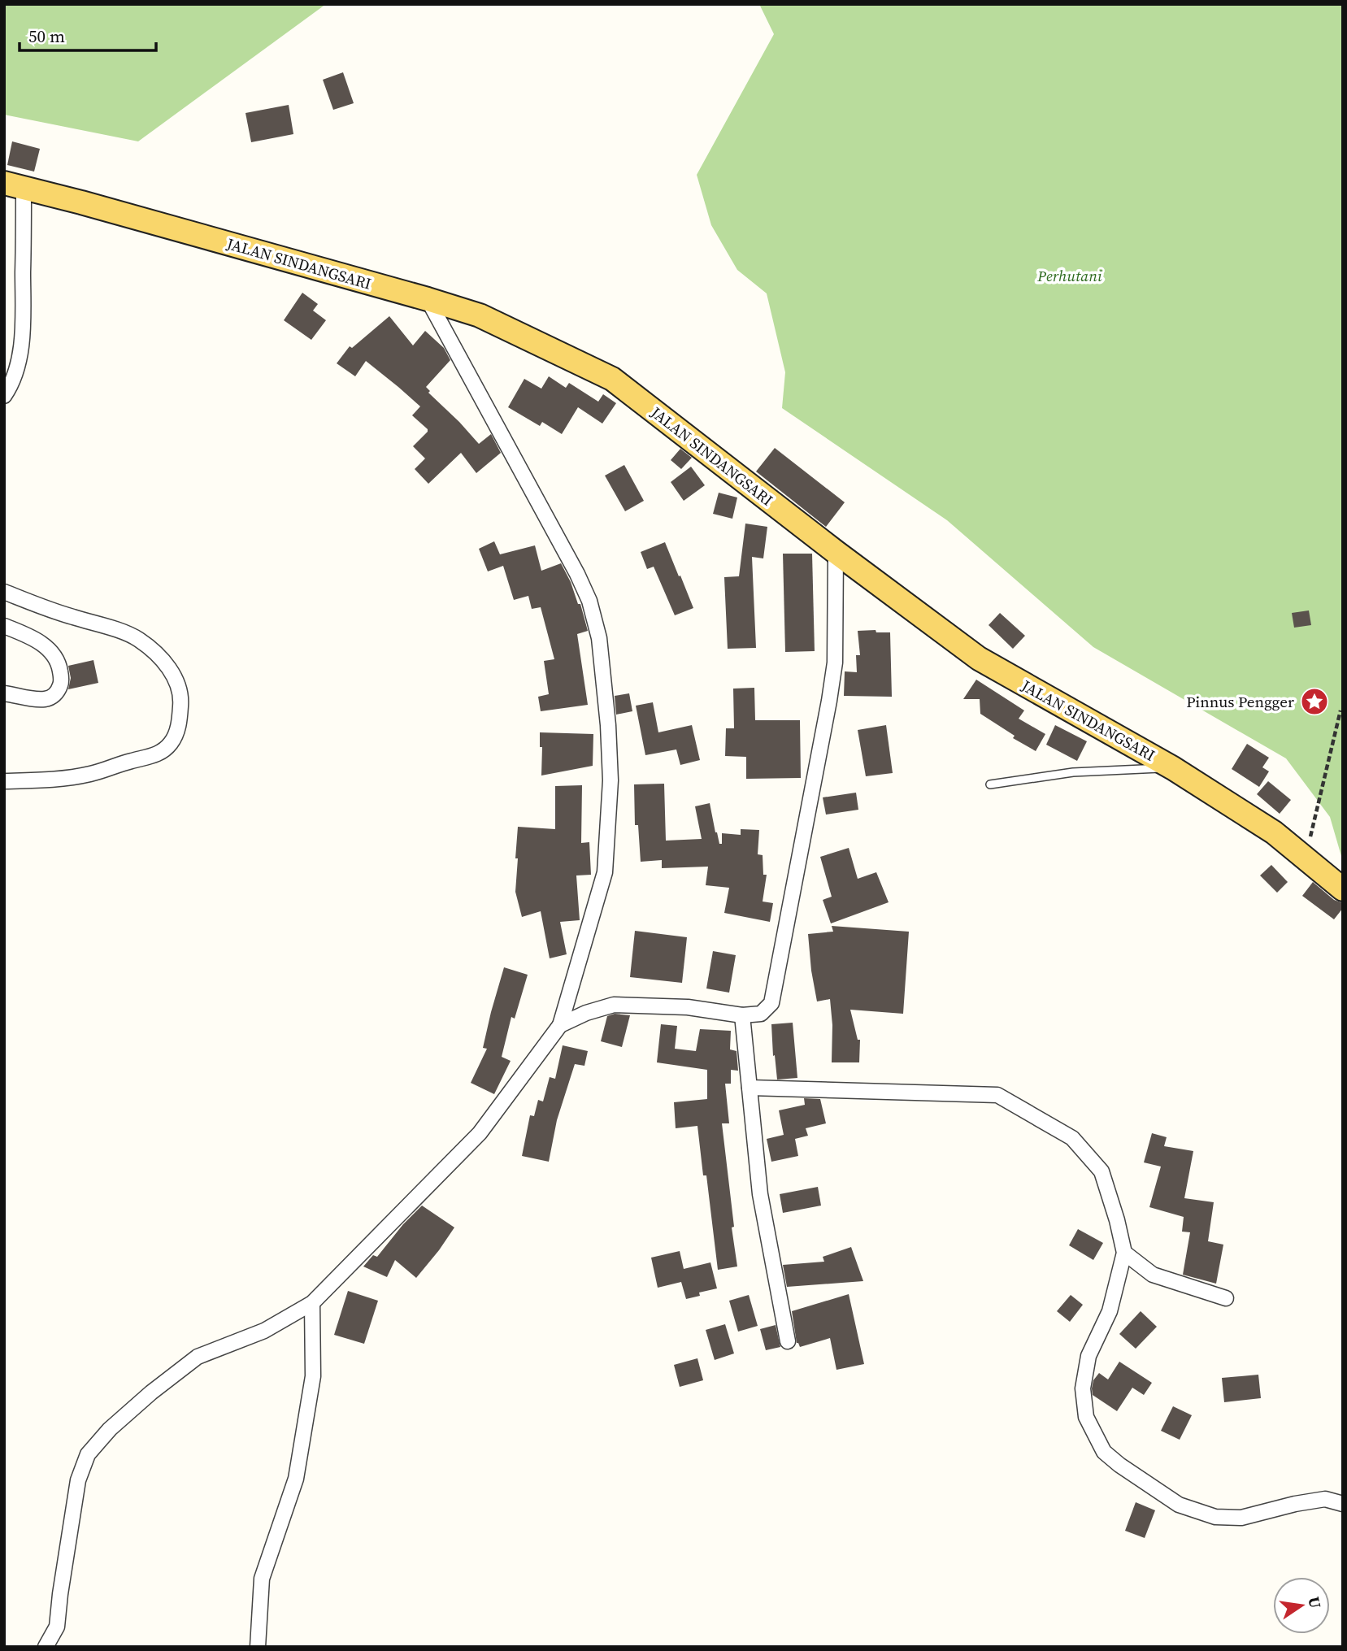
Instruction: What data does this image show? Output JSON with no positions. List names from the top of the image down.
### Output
{
  "streets": {
    "main road": ["JALAN SINDANGSARI"]
  },
  "parks": ["Perhutani"],
  "places": {
    "place": ["Pinnus Pengger"]
  },
  "scale_bar": "50 m",
  "north": "right"
}
